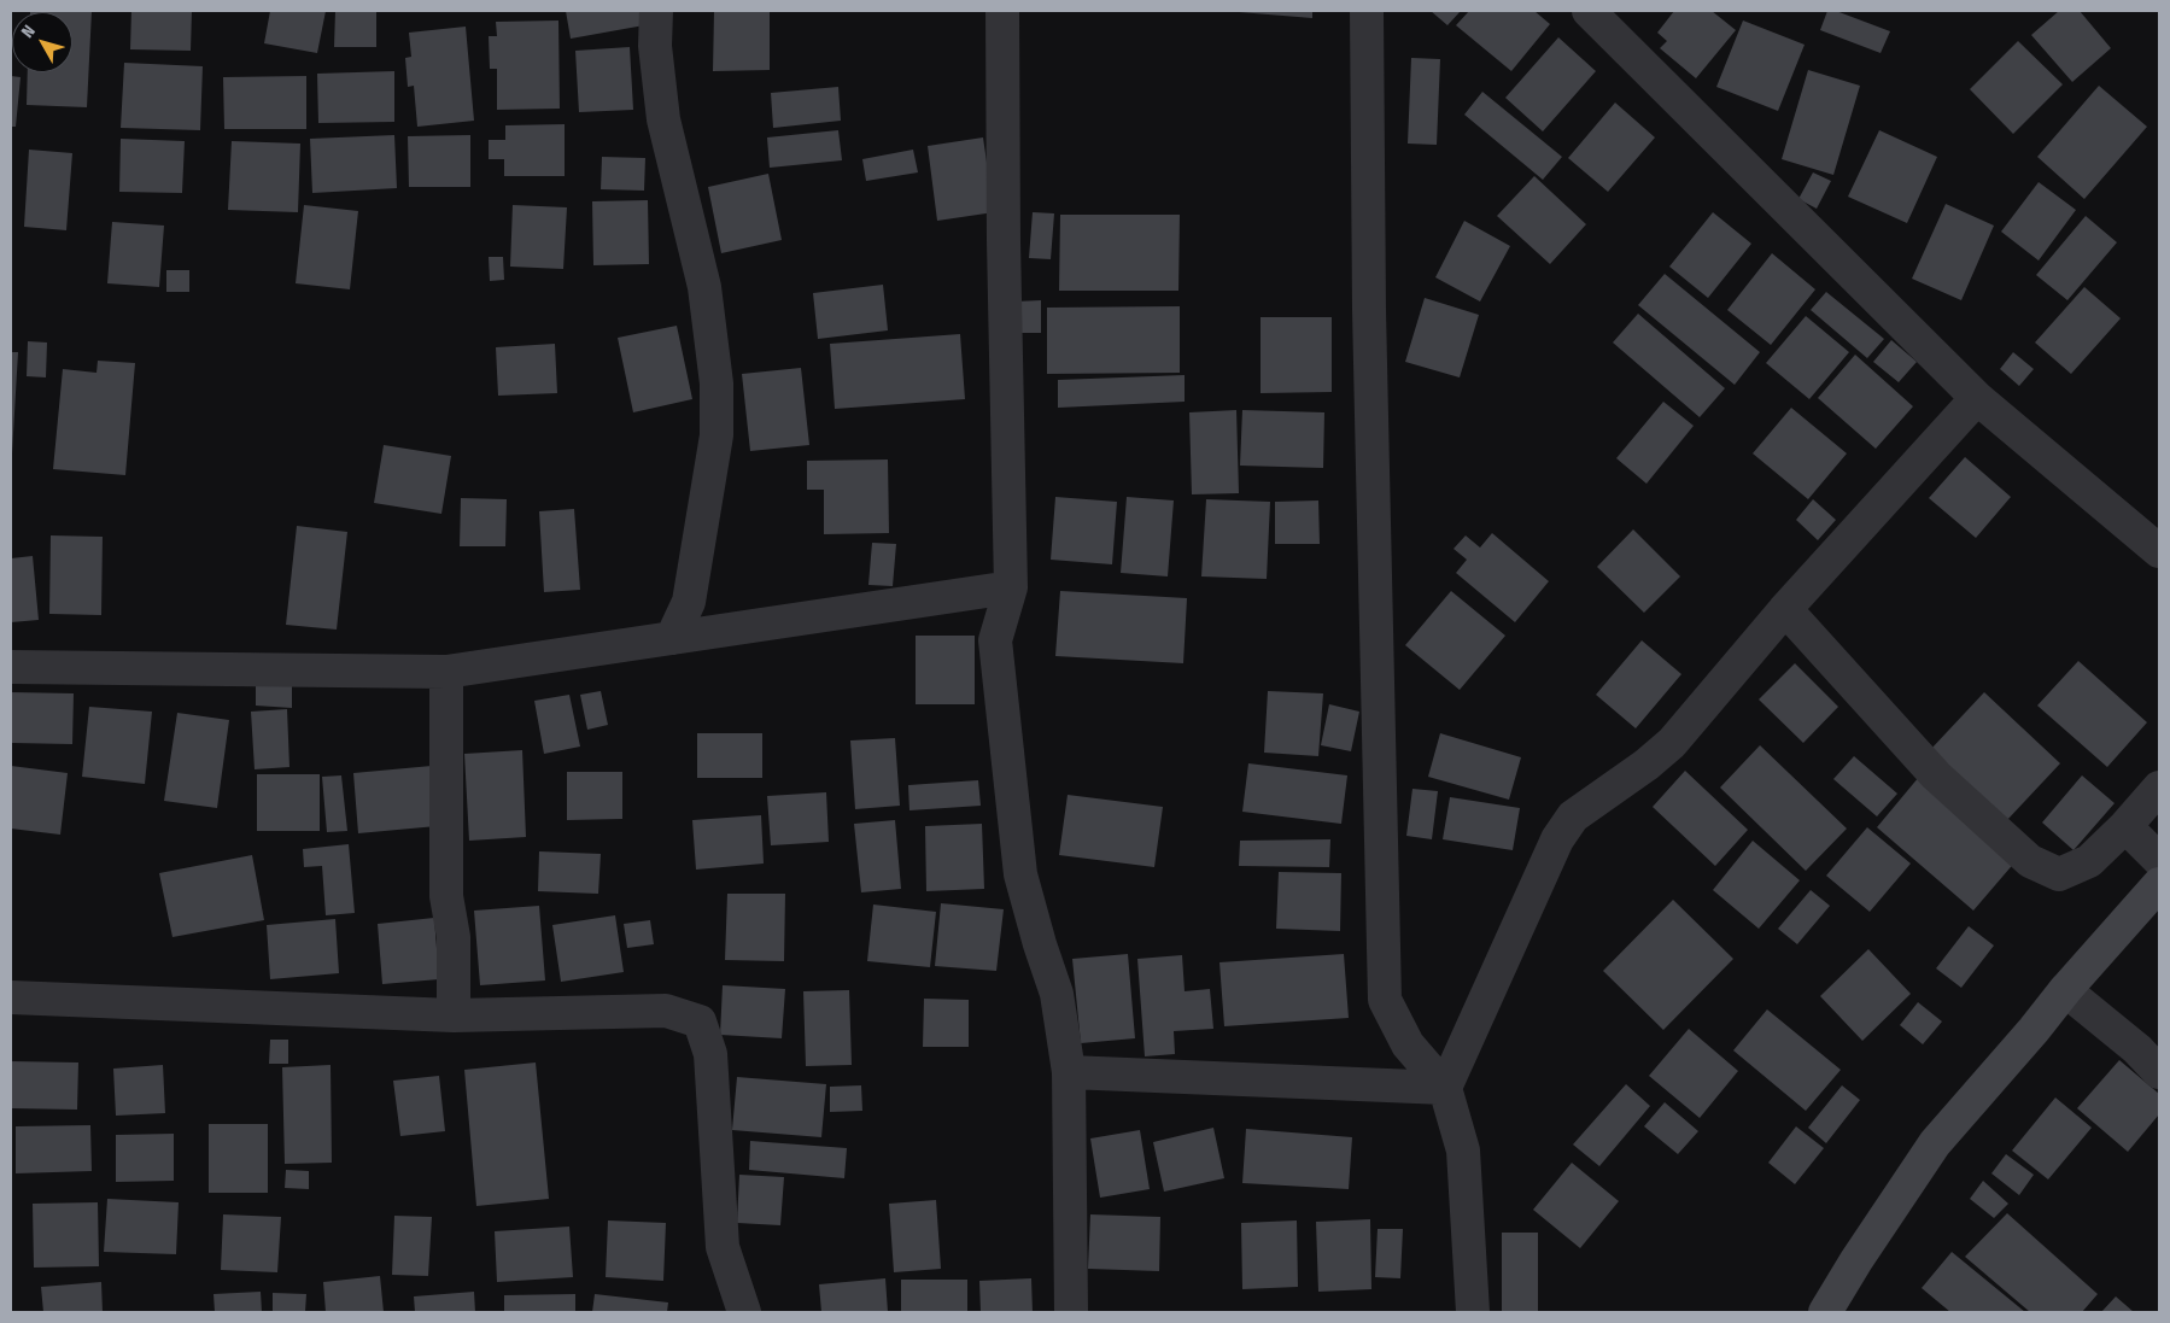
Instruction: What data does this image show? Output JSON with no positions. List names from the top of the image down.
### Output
{
  "north": "top left"
}
